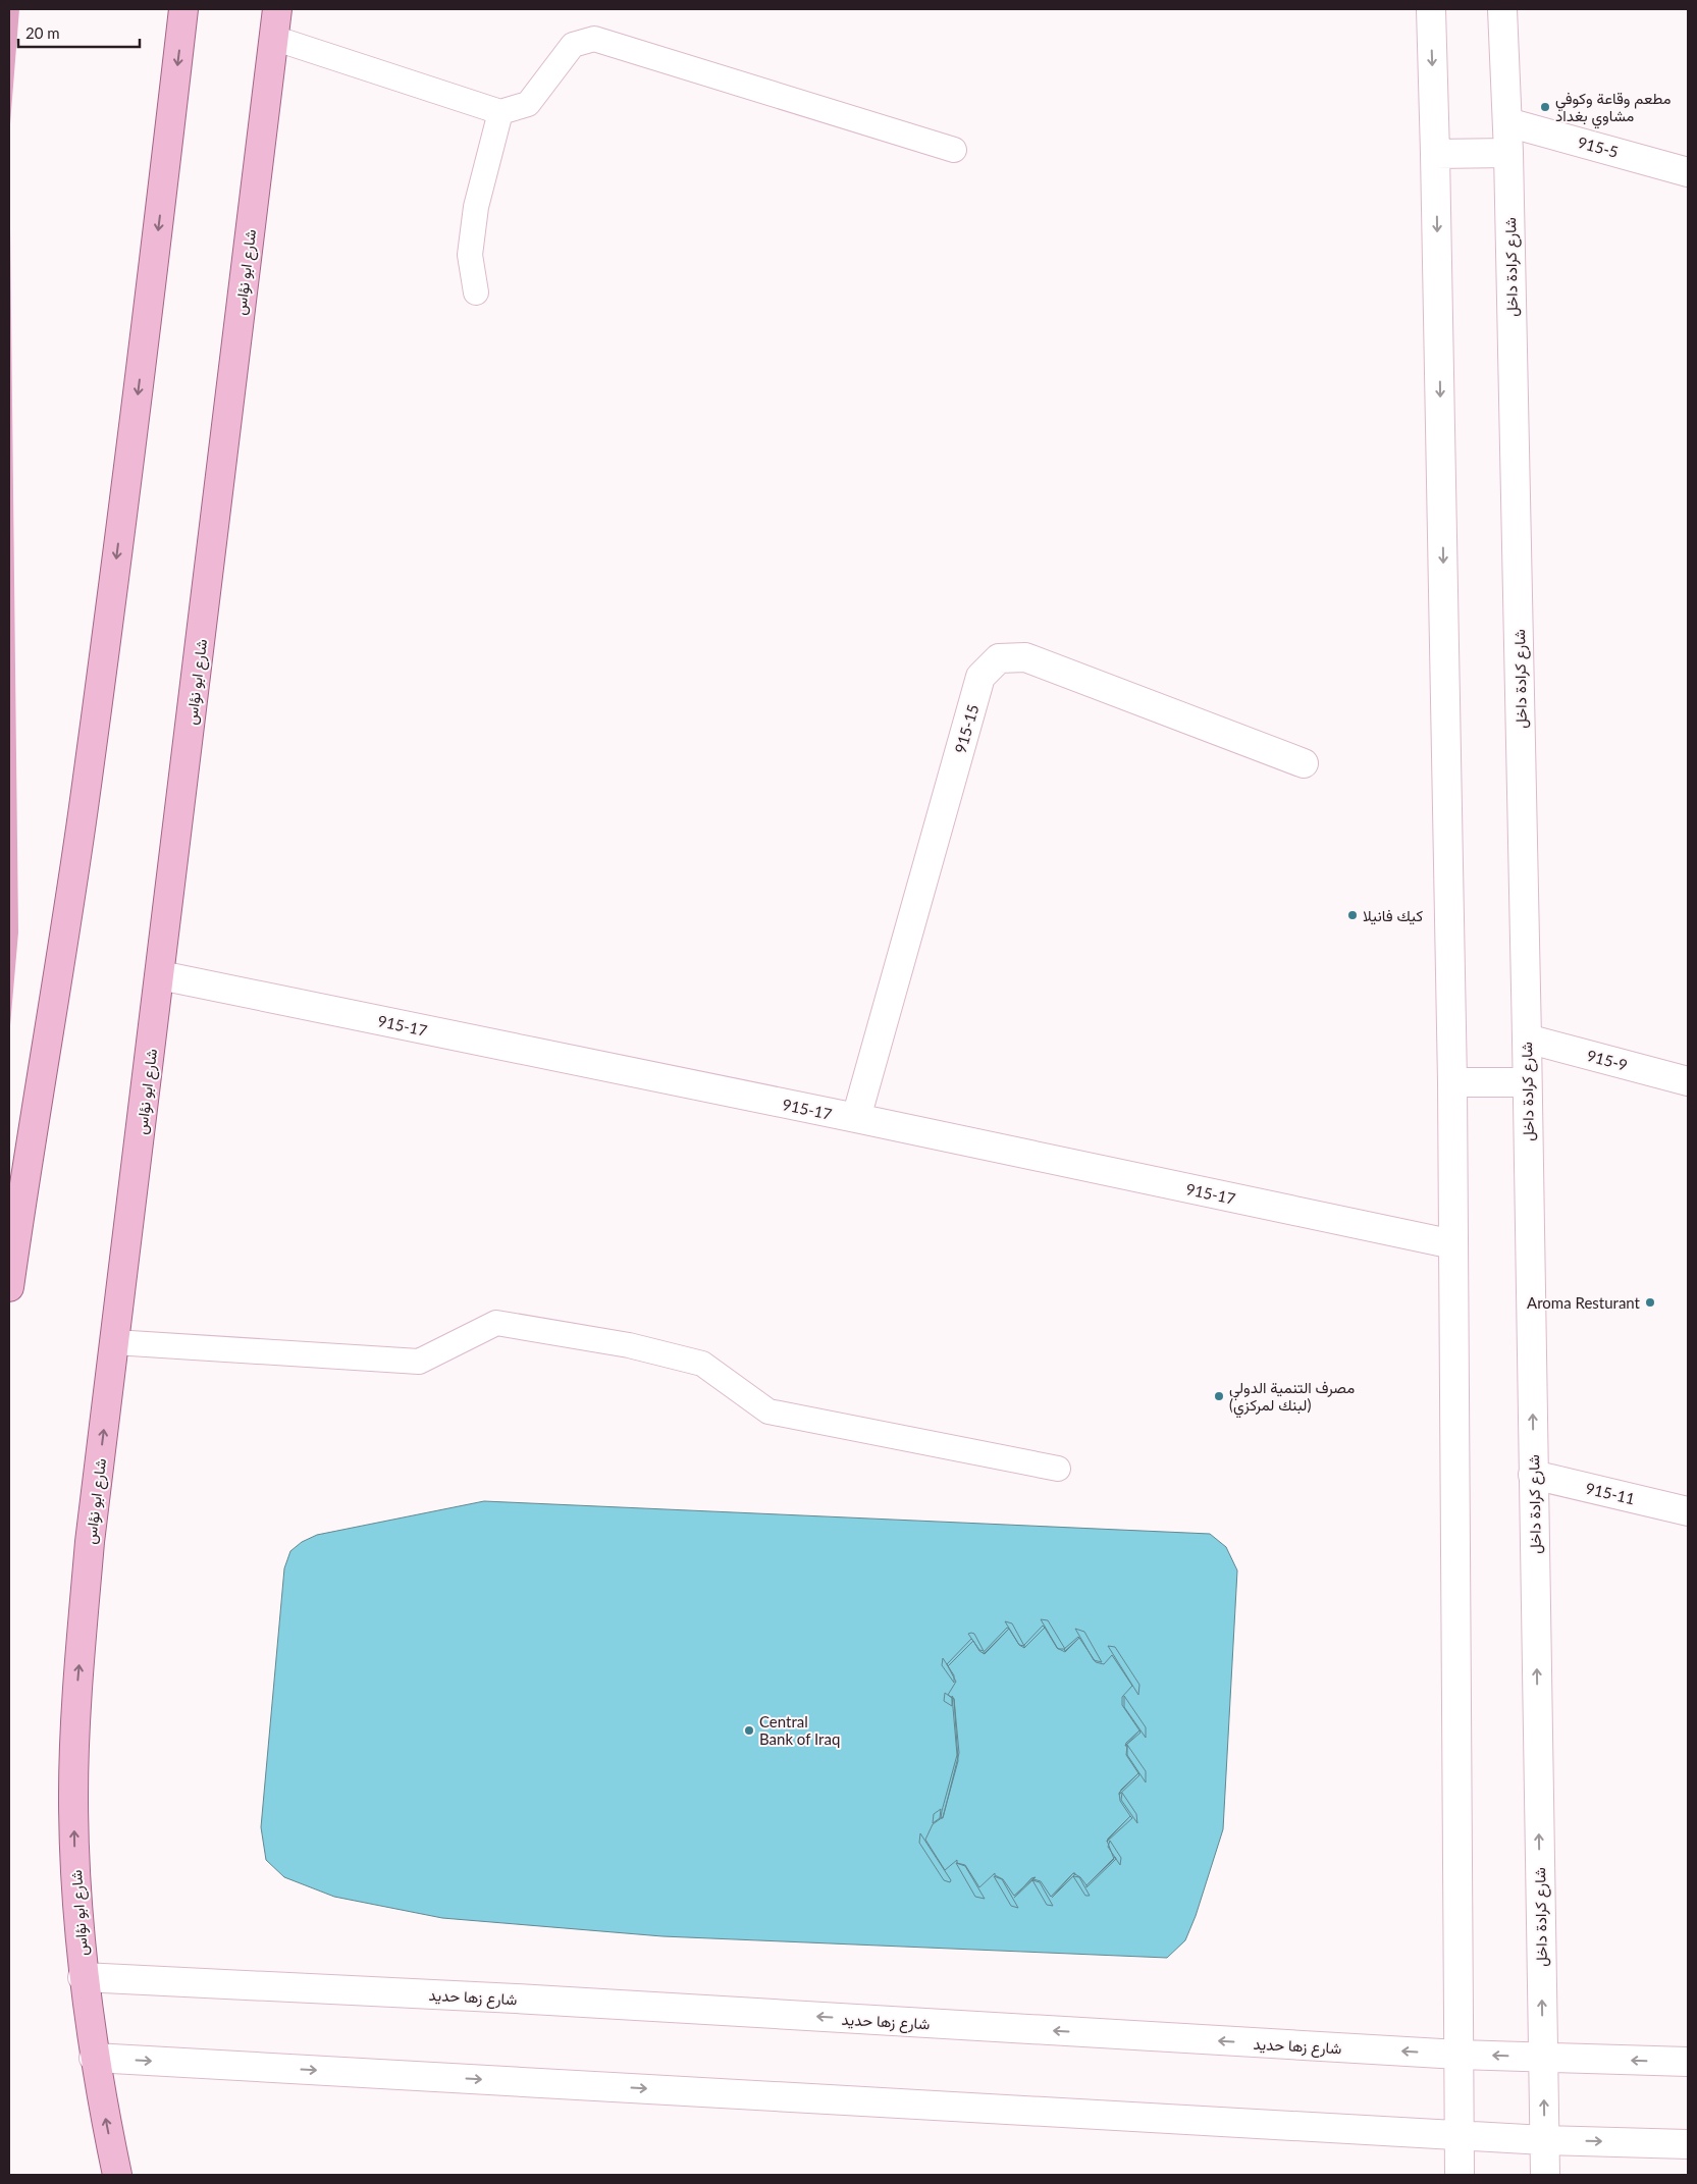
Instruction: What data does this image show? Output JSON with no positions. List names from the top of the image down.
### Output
{
  "streets": {
    "main road": ["شارع ابو نؤاس"],
    "street": [
      "915-5",
      "شارع كرادة داخل",
      "915-15",
      "915-17",
      "915-9",
      "915-11",
      "شارع زها حديد"
    ]
  },
  "crossings": [
    ["915-5", "شارع كرادة داخل"],
    ["شارع كرادة داخل", "915-9"],
    ["شارع كرادة داخل", "915-11"],
    ["شارع كرادة داخل", "شارع زها حديد"],
    ["شارع ابو نؤاس", "915-17"],
    ["شارع ابو نؤاس", "شارع زها حديد"],
    ["915-15", "915-17"]
  ],
  "places": [
    "مطعم وقاعة وكوفي مشاوي بغداد",
    "كيك فانيلا",
    "Aroma Resturant",
    "مصرف التنمية الدولي (لبنك لمركزي)",
    "Central Bank of Iraq"
  ],
  "scale_bar": "20 m"
}
